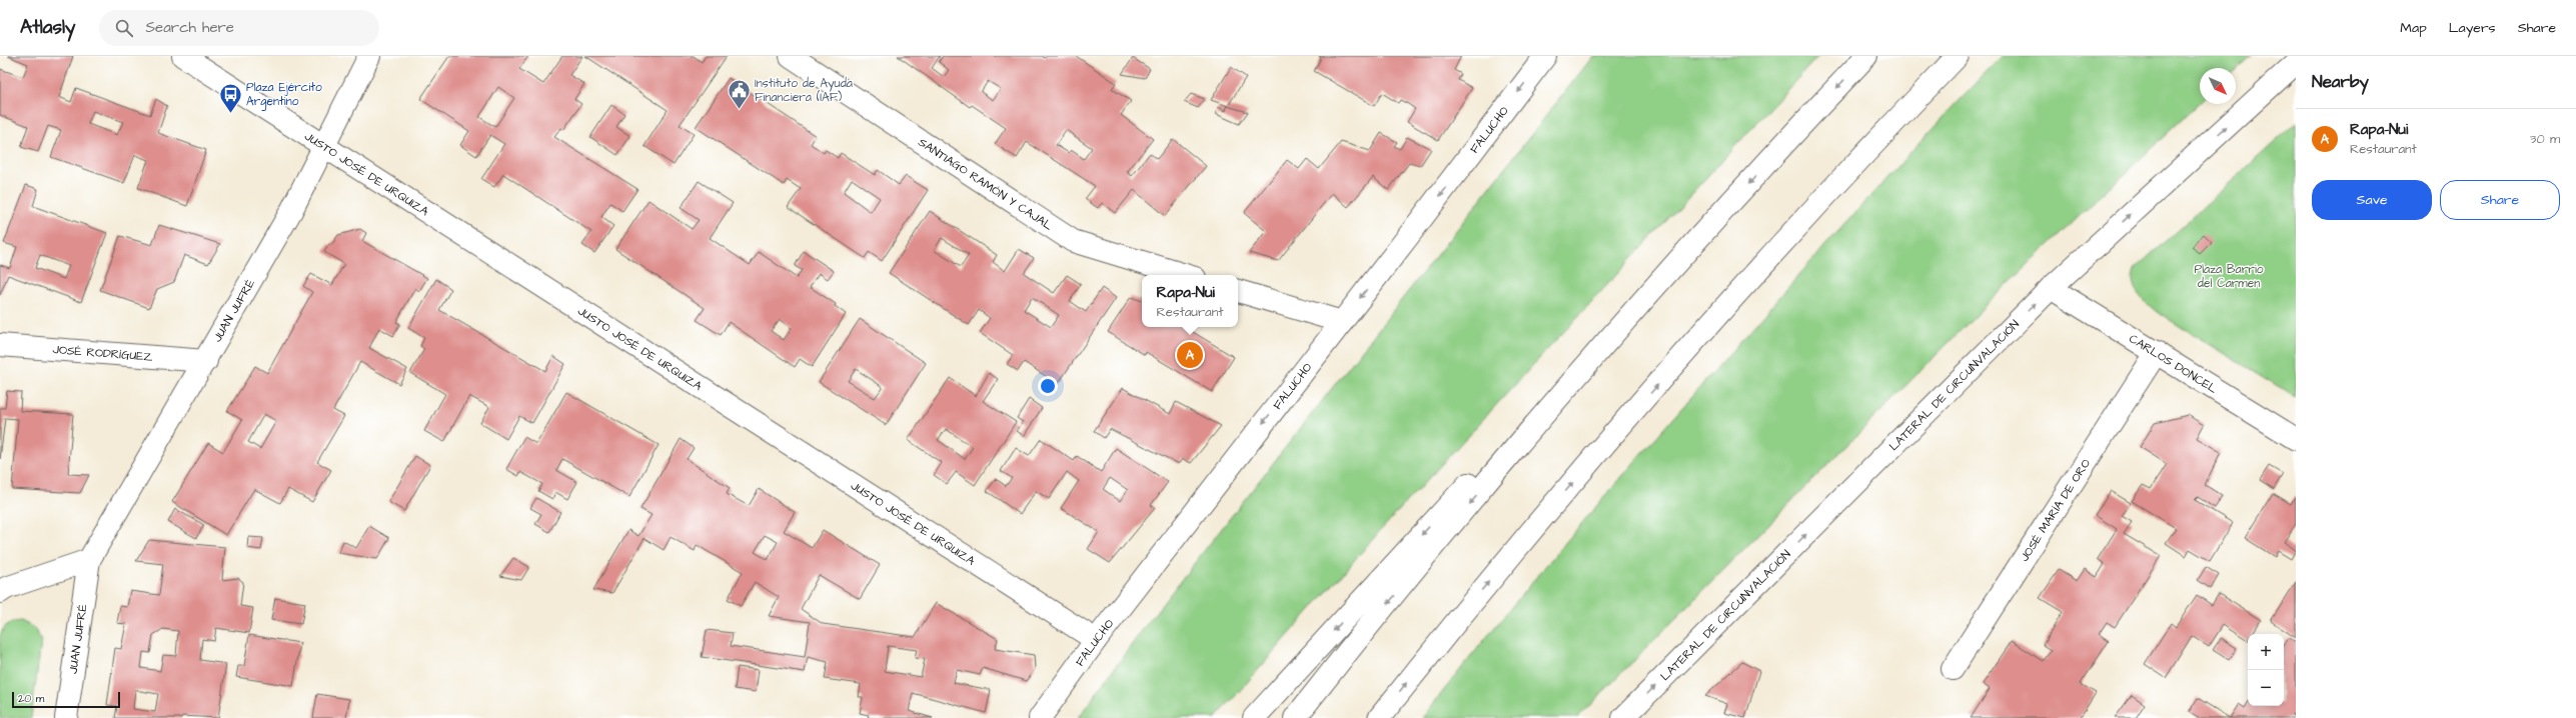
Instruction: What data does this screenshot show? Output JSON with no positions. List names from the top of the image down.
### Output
{
  "streets": {
    "main road": [
      "FALUCHO",
      "JUSTO JOSÉ DE URQUIZA",
      "SANTIAGO RAMÓN Y CAJAL",
      "JUAN JUFRÉ",
      "JOSÉ RODRÍGUEZ",
      "CARLOS DONCEL",
      "LATERAL DE CIRCUNVALACIÓN",
      "JOSÉ MARÍA DE ORO"
    ]
  },
  "crossings": [
    ["FALUCHO", "JUSTO JOSÉ DE URQUIZA"],
    ["JUSTO JOSÉ DE URQUIZA", "JUAN JUFRÉ"],
    ["JUAN JUFRÉ", "JOSÉ RODRÍGUEZ"],
    ["CARLOS DONCEL", "LATERAL DE CIRCUNVALACIÓN"],
    ["CARLOS DONCEL", "JOSÉ MARÍA DE ORO"]
  ],
  "one_way": ["LATERAL DE CIRCUNVALACIÓN"],
  "parks": ["Plaza Barrio del Carmen"],
  "places": {
    "public building": ["Instituto de Ayuda Financiera (IAF)"],
    "bus stop": ["Plaza Ejército Argentino"]
  },
  "scale_bar": "20 m",
  "north": "bottom right",
  "page": {
    "header": "Atlasly",
    "search": "Search here",
    "nav": ["Map", "Layers", "Share"],
    "heading": "Nearby",
    "list": [
      {
        "mark": "A",
        "name": "Rapa-Nui",
        "note": "Restaurant",
        "value": "30 m"
      }
    ],
    "buttons": ["Save", "Share"],
    "popup": ["Rapa-Nui", "Restaurant"],
    "pins": "A",
    "map_buttons": ["+", "−"],
    "scale": "20 m"
  }
}
